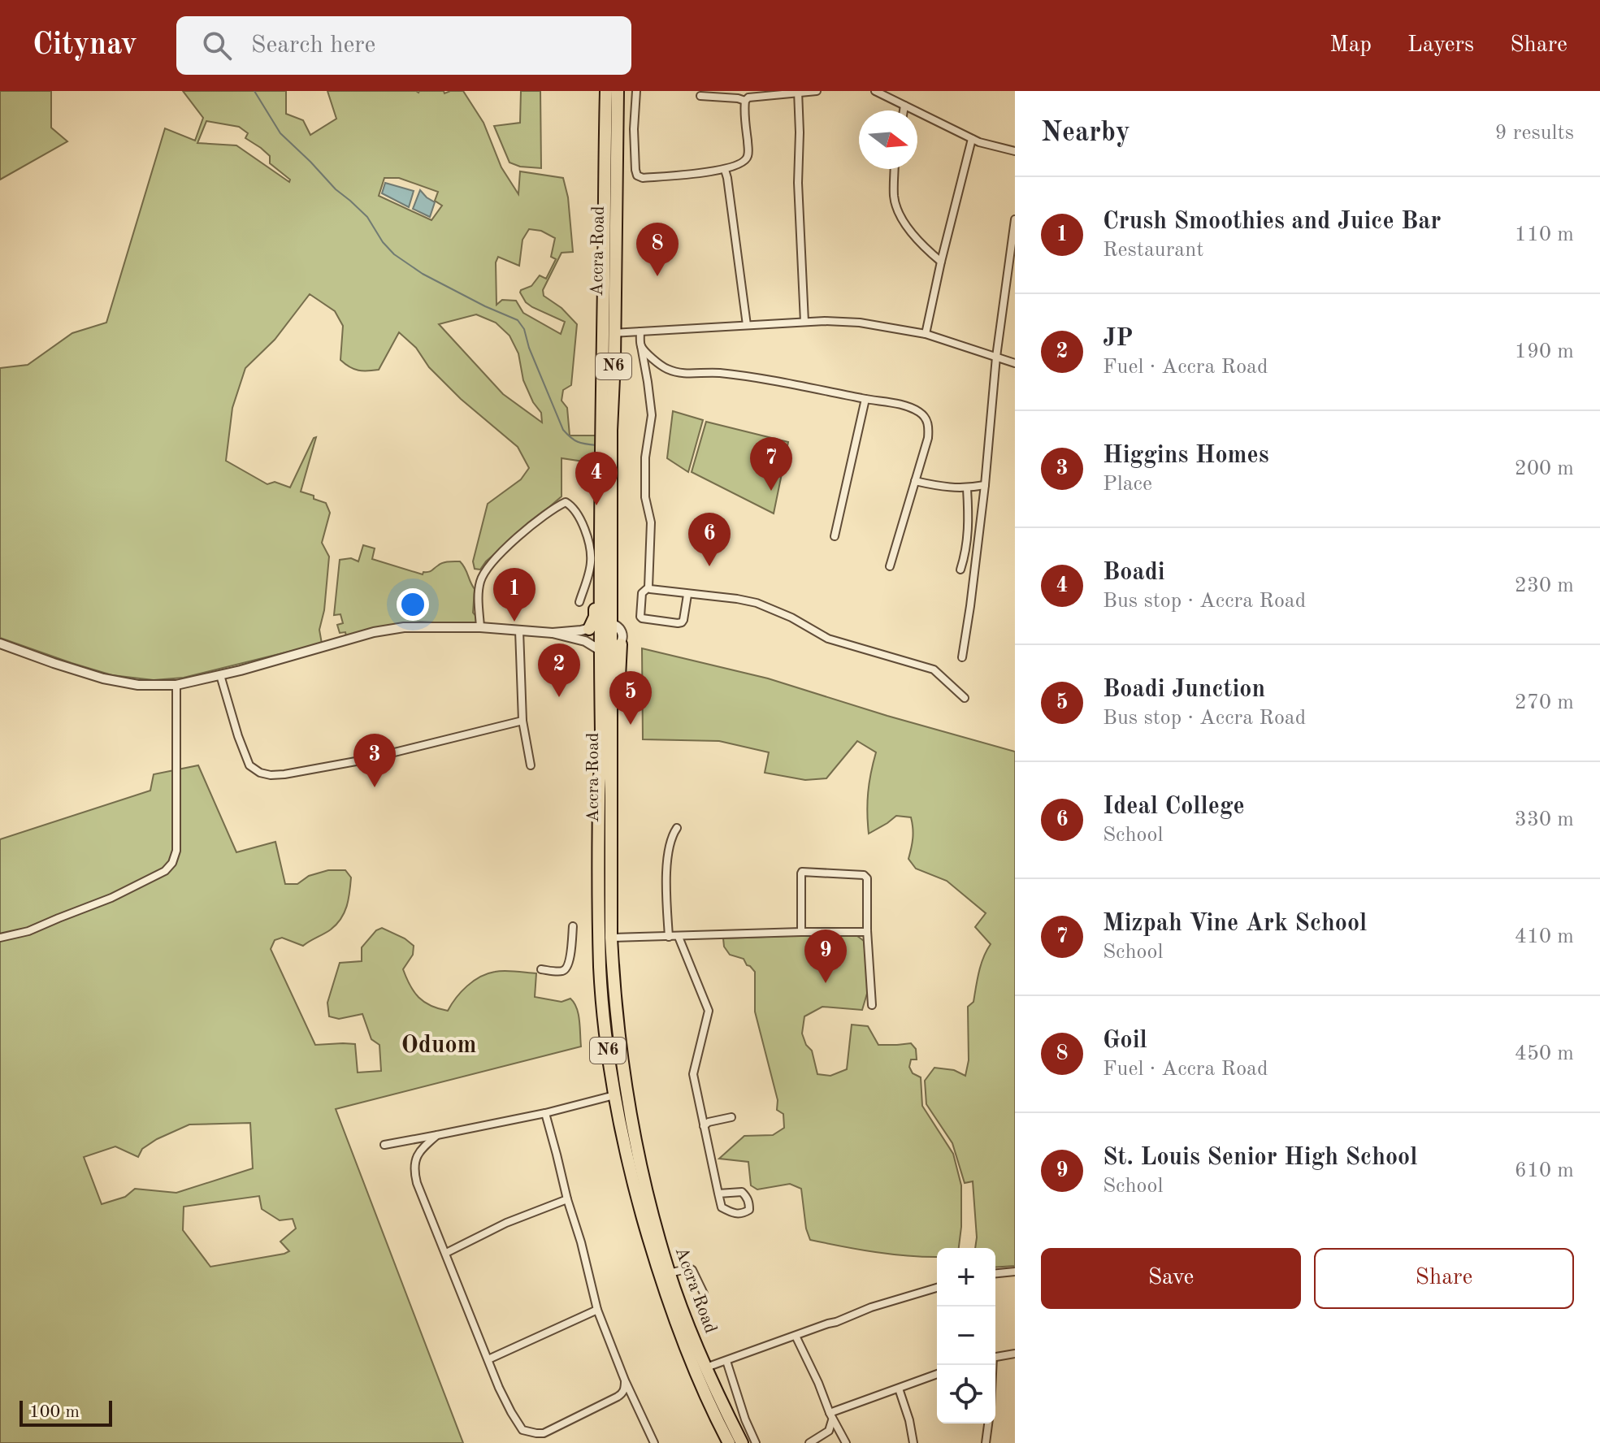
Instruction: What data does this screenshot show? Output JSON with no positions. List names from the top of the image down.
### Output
{
  "streets": {
    "highway": ["Accra Road", "N6"]
  },
  "districts": ["Oduom"],
  "scale_bar": "100 m",
  "north": "right",
  "page": {
    "header": "Citynav",
    "search": "Search here",
    "nav": ["Map", "Layers", "Share"],
    "heading": ["Nearby", "9 results"],
    "list": [
      {
        "mark": "1",
        "name": "Crush Smoothies and Juice Bar",
        "note": "Restaurant",
        "value": "110 m"
      },
      {
        "mark": "2",
        "name": "JP",
        "note": "Fuel · Accra Road",
        "value": "190 m"
      },
      {
        "mark": "3",
        "name": "Higgins Homes",
        "note": "Place",
        "value": "200 m"
      },
      {
        "mark": "4",
        "name": "Boadi",
        "note": "Bus stop · Accra Road",
        "value": "230 m"
      },
      {
        "mark": "5",
        "name": "Boadi Junction",
        "note": "Bus stop · Accra Road",
        "value": "270 m"
      },
      {
        "mark": "6",
        "name": "Ideal College",
        "note": "School",
        "value": "330 m"
      },
      {
        "mark": "7",
        "name": "Mizpah Vine Ark School",
        "note": "School",
        "value": "410 m"
      },
      {
        "mark": "8",
        "name": "Goil",
        "note": "Fuel · Accra Road",
        "value": "450 m"
      },
      {
        "mark": "9",
        "name": "St. Louis Senior High School",
        "note": "School",
        "value": "610 m"
      }
    ],
    "pins": [
      "8",
      "7",
      "4",
      "6",
      "1",
      "2",
      "5",
      "3",
      "9"
    ],
    "buttons": ["Save", "Share"],
    "map_buttons": ["+", "−"],
    "scale": "100 m"
  }
}
